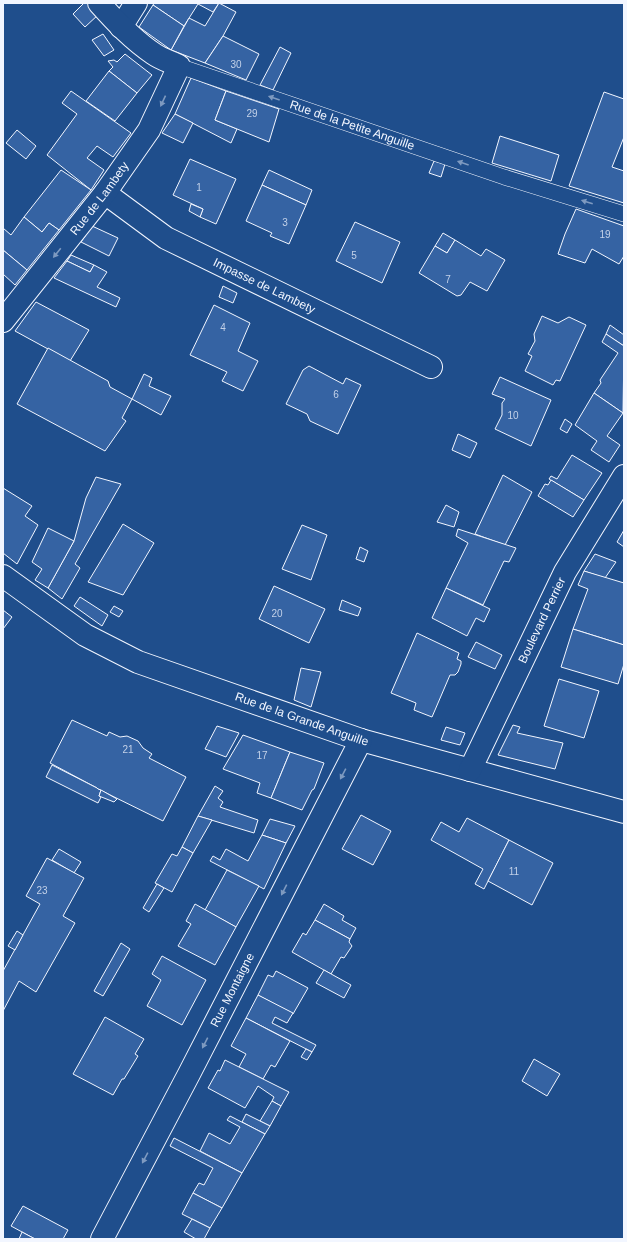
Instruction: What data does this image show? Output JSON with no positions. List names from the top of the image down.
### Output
{
  "streets": {
    "street": [
      "Rue de la Petite Anguille",
      "Rue de Lambety",
      "Impasse de Lambety",
      "Boulevard Perrier",
      "Rue de la Grande Anguille",
      "Rue Montaigne"
    ]
  },
  "crossings": [
    ["Rue de la Petite Anguille", "Rue de Lambety"],
    ["Rue de Lambety", "Impasse de Lambety"],
    ["Boulevard Perrier", "Rue de la Grande Anguille"],
    ["Rue de la Grande Anguille", "Rue Montaigne"]
  ],
  "one_way": ["Rue de la Petite Anguille", "Rue de Lambety", "Rue Montaigne"],
  "house_numbers": [
    "30",
    "29",
    "1",
    "3",
    "19",
    "5",
    "7",
    "4",
    "6",
    "10",
    "20",
    "21",
    "17",
    "11",
    "23"
  ]
}
